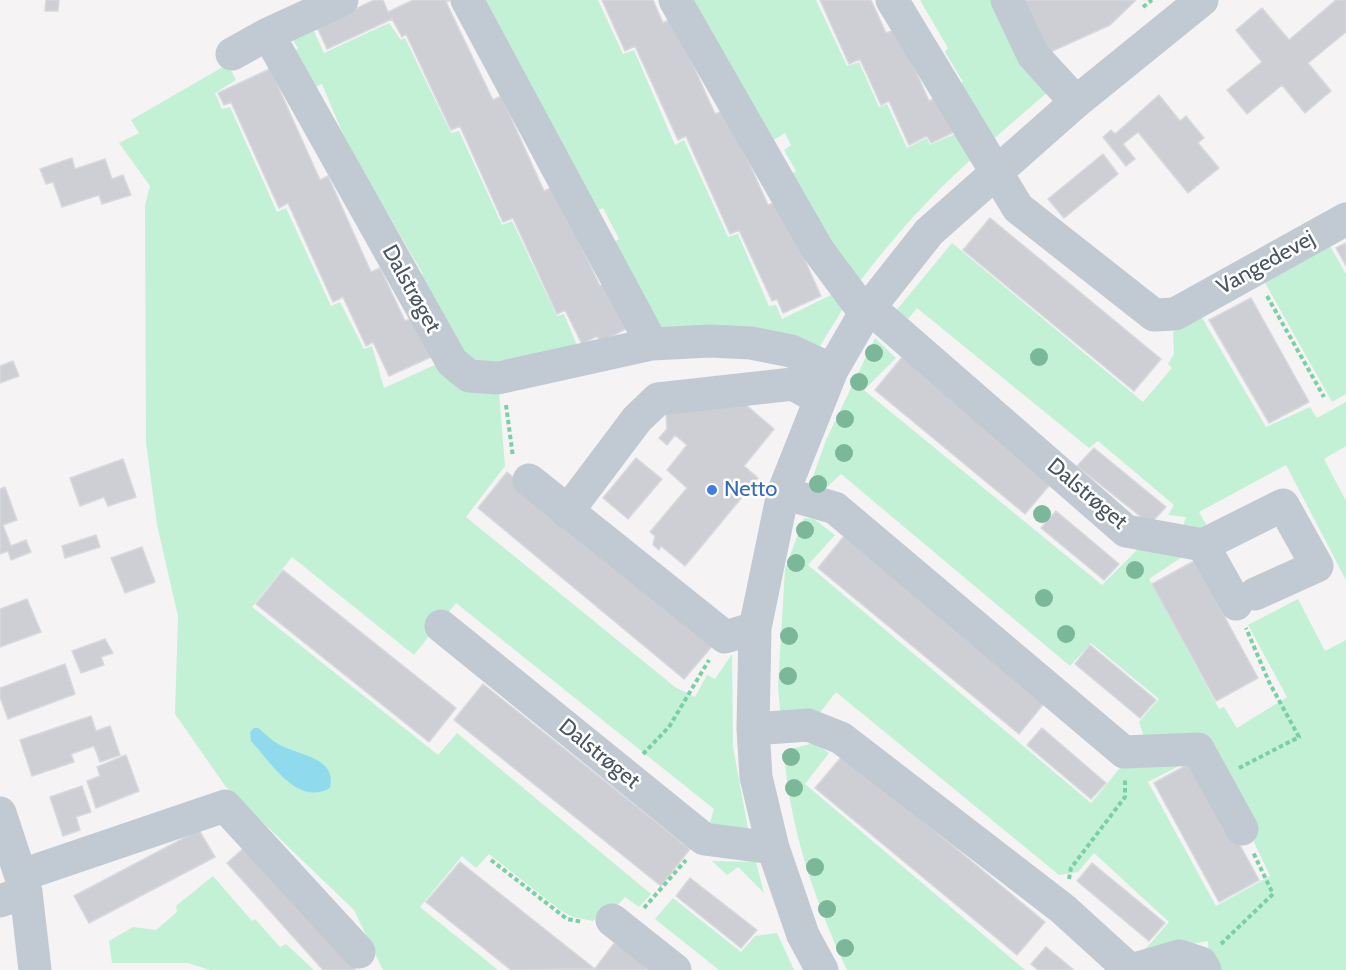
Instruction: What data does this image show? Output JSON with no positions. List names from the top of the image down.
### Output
{
  "streets": {
    "street": ["Vangedevej", "Dalstrøget"]
  },
  "places": ["Netto"]
}
